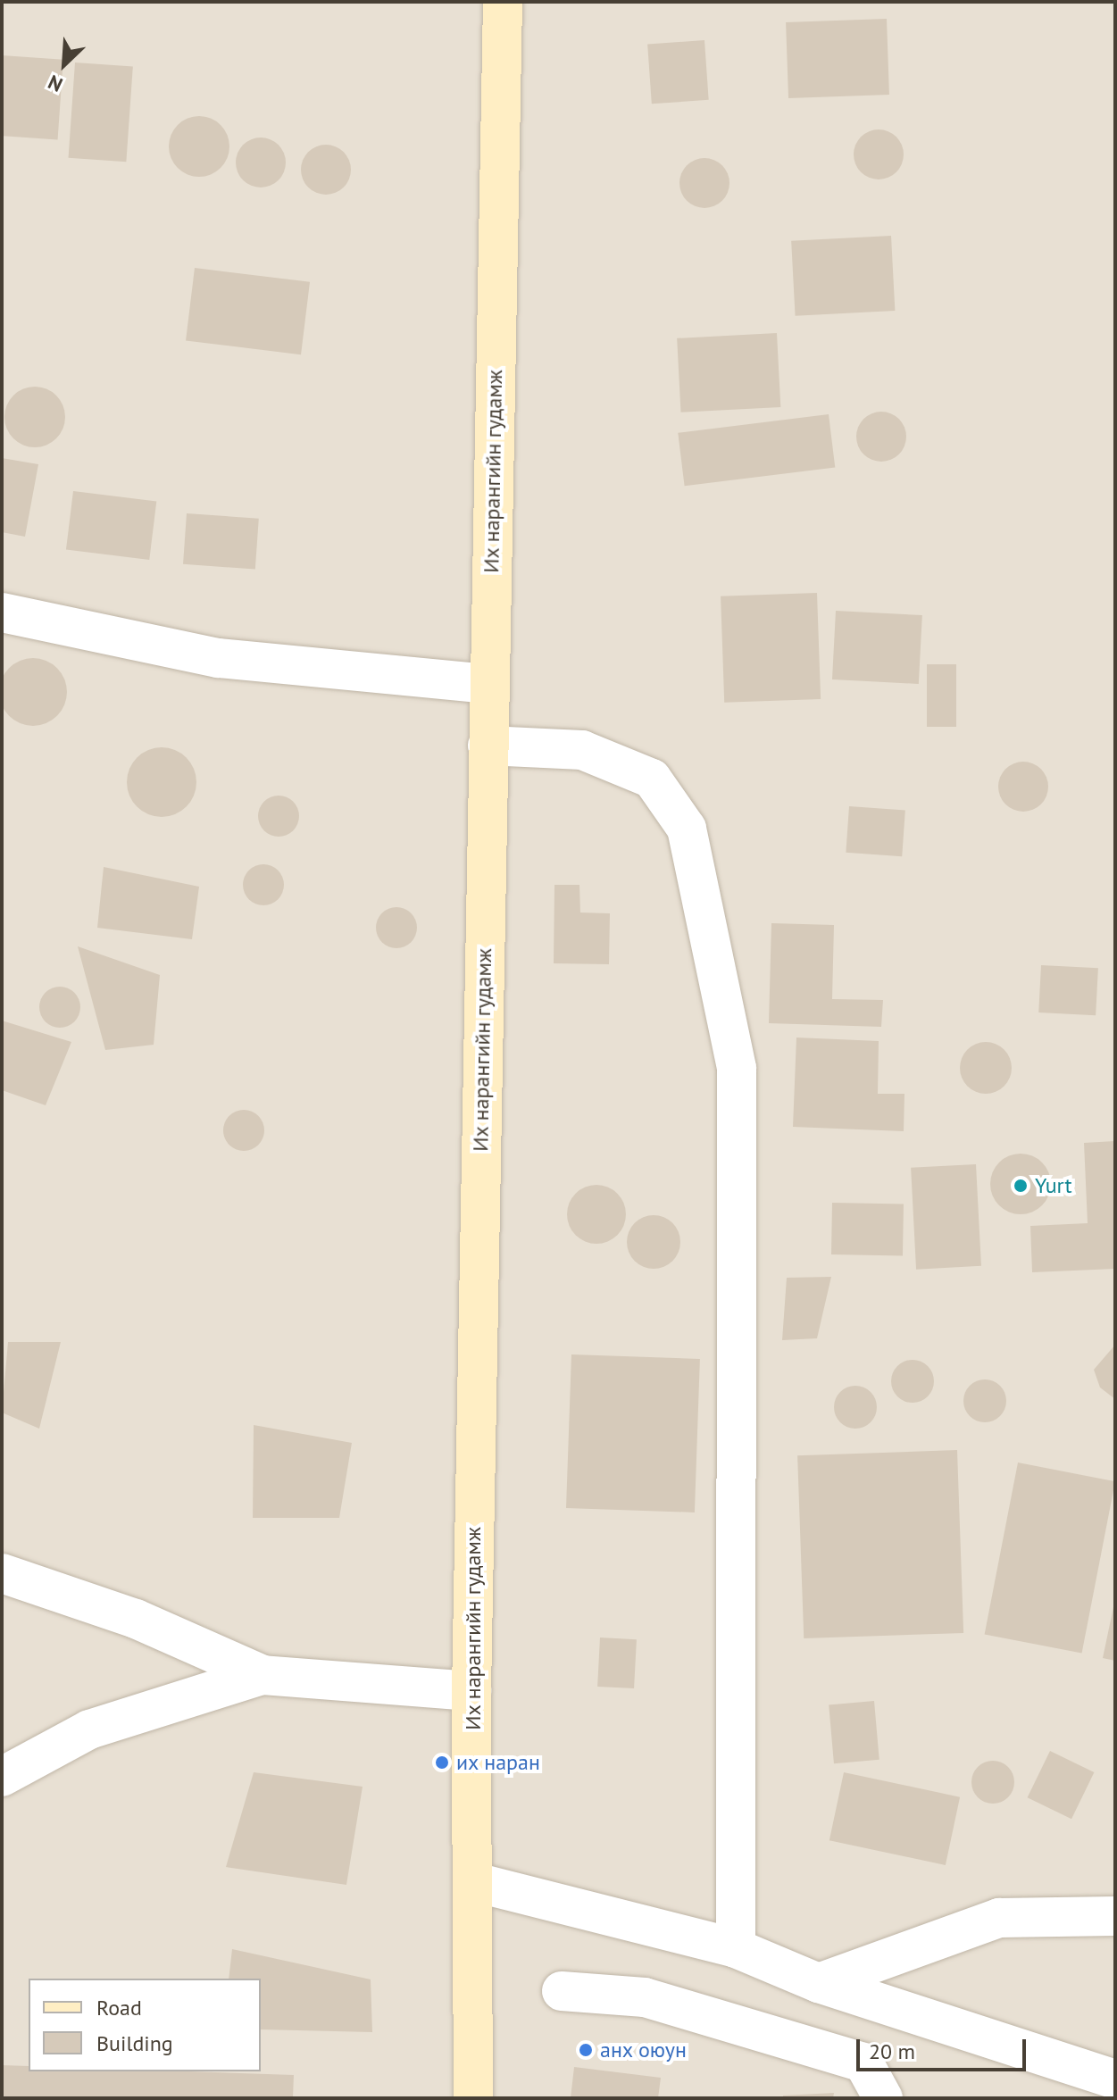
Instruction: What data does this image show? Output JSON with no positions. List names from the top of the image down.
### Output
{
  "streets": {
    "main road": ["Их нарангийн гудамж"]
  },
  "places": ["Yurt", "их наран", "анх оюун"],
  "legend": ["Road", "Building"],
  "scale_bar": "20 m",
  "north": "bottom left"
}
